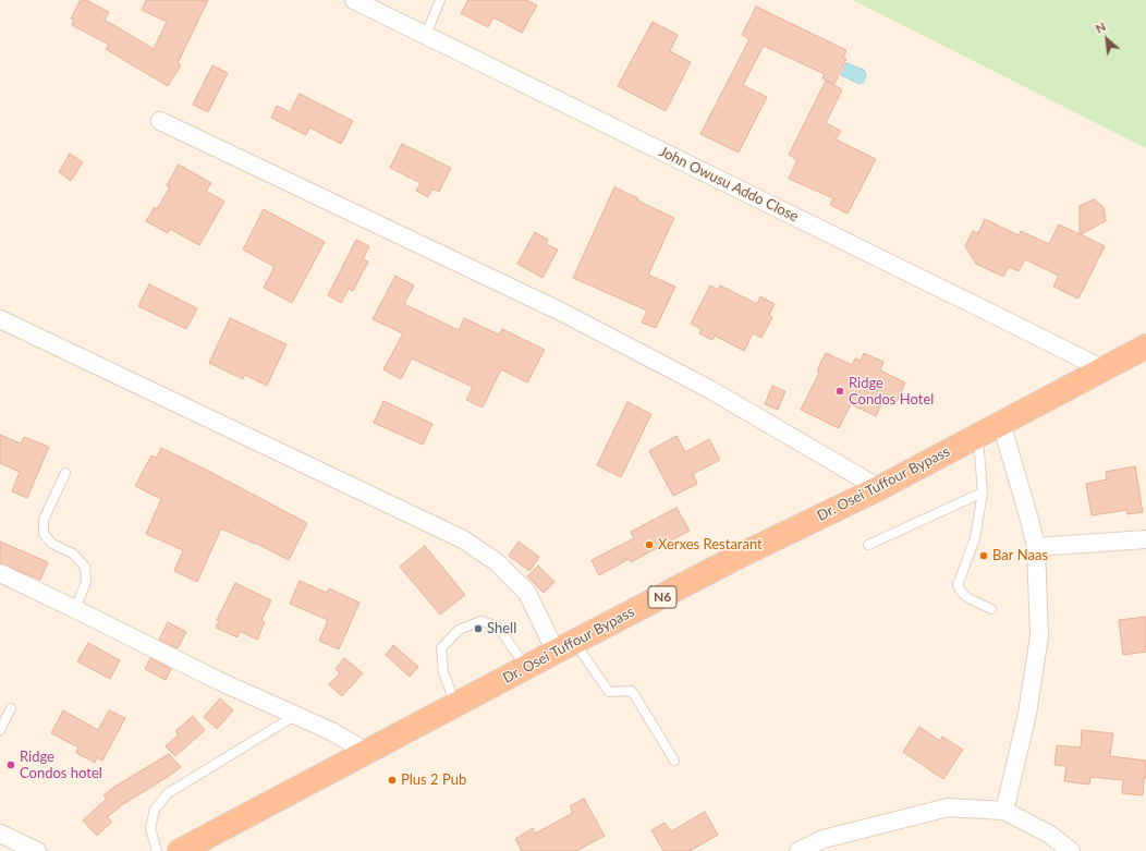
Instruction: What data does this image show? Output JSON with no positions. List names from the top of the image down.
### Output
{
  "streets": {
    "highway": ["Dr. Osei Tuffour Bypass", "N6"],
    "street": ["John Owusu Addo Close"]
  },
  "crossings": [
    ["John Owusu Addo Close", "Dr. Osei Tuffour Bypass"]
  ],
  "places": [
    "Ridge Condos Hotel",
    "Xerxes Restarant",
    "Bar Naas",
    "Shell",
    "Ridge Condos hotel",
    "Plus 2 Pub"
  ],
  "north": "top left"
}
